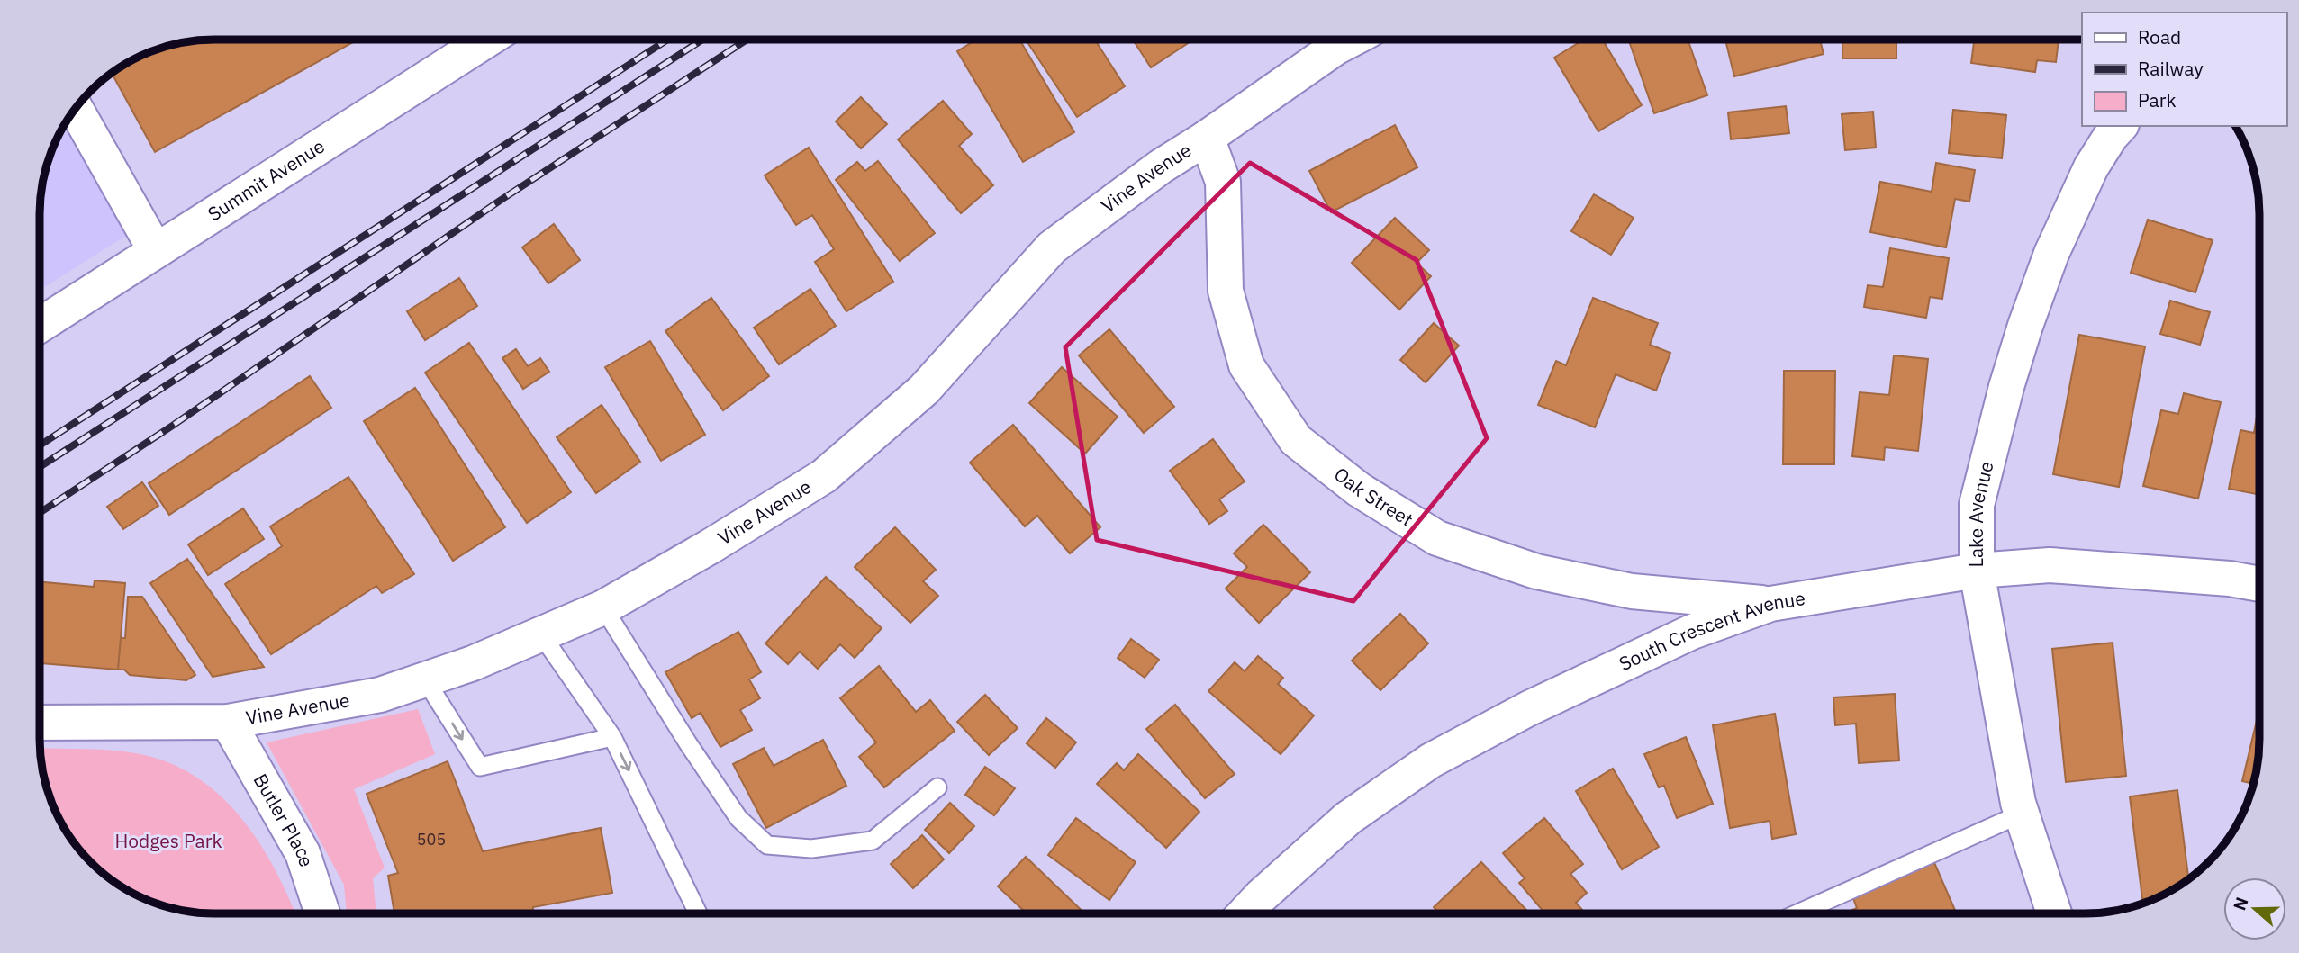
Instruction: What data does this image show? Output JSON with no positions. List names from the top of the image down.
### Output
{
  "streets": {
    "street": [
      "Vine Avenue",
      "Summit Avenue",
      "Oak Street",
      "Lake Avenue",
      "South Crescent Avenue",
      "Butler Place"
    ]
  },
  "crossings": [
    ["Vine Avenue", "Oak Street"],
    ["Vine Avenue", "Butler Place"],
    ["Oak Street", "South Crescent Avenue"],
    ["Lake Avenue", "South Crescent Avenue"]
  ],
  "parks": ["Hodges Park"],
  "house_numbers": ["505"],
  "legend": ["Road", "Railway", "Park"],
  "north": "left"
}
